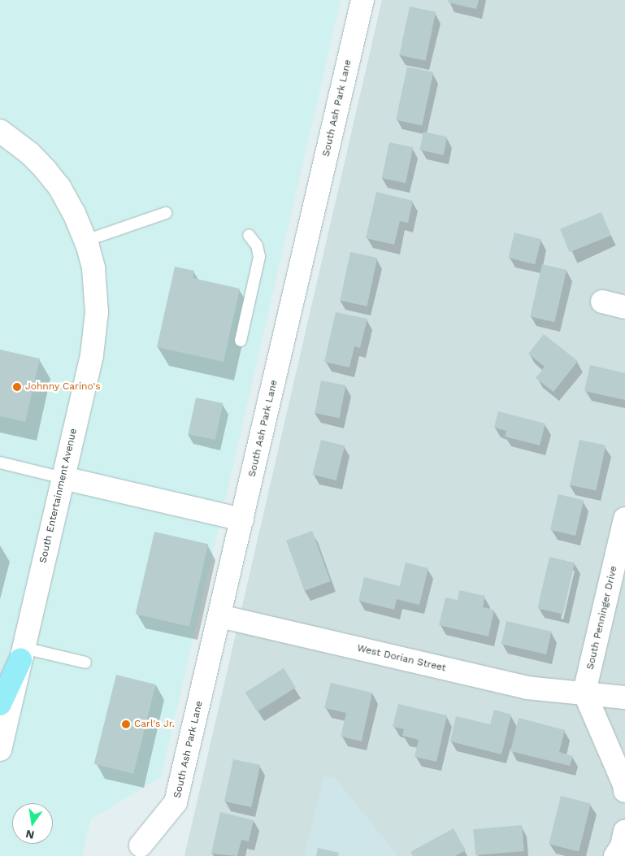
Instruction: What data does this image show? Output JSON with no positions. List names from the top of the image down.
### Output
{
  "streets": {
    "street": [
      "South Ash Park Lane",
      "South Entertainment Avenue",
      "South Penninger Drive",
      "West Dorian Street"
    ]
  },
  "crossings": [
    ["South Ash Park Lane", "West Dorian Street"],
    ["South Penninger Drive", "West Dorian Street"]
  ],
  "places": ["Johnny Carino's", "Carl's Jr."],
  "north": "bottom"
}
